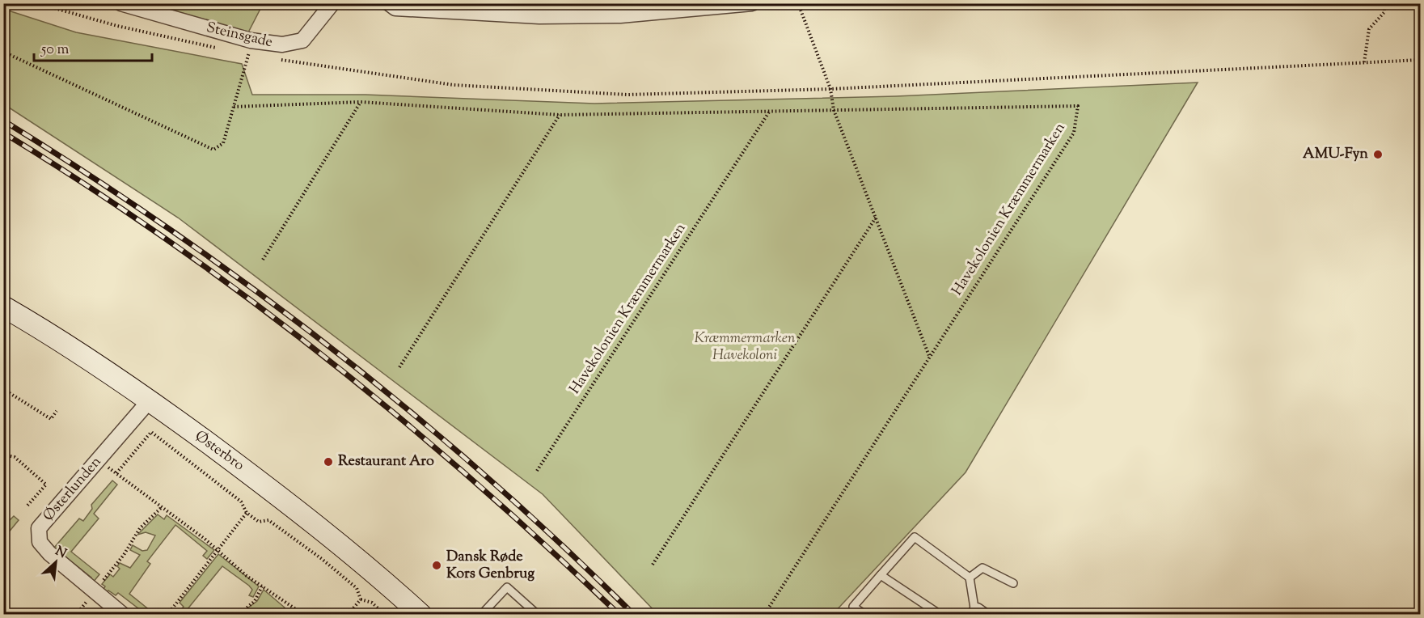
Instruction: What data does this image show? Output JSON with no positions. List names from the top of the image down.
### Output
{
  "streets": {
    "street": ["Steinsgade", "Østerbro", "Østerlunden"],
    "path": ["Havekolonien Kræmmermarken"]
  },
  "crossings": [
    ["Østerbro", "Østerlunden"]
  ],
  "parks": ["Kræmmermarken Havekoloni"],
  "places": ["AMU-Fyn", "Restaurant Aro", "Dansk Røde Kors Genbrug"],
  "scale_bar": "50 m",
  "north": "top right"
}
